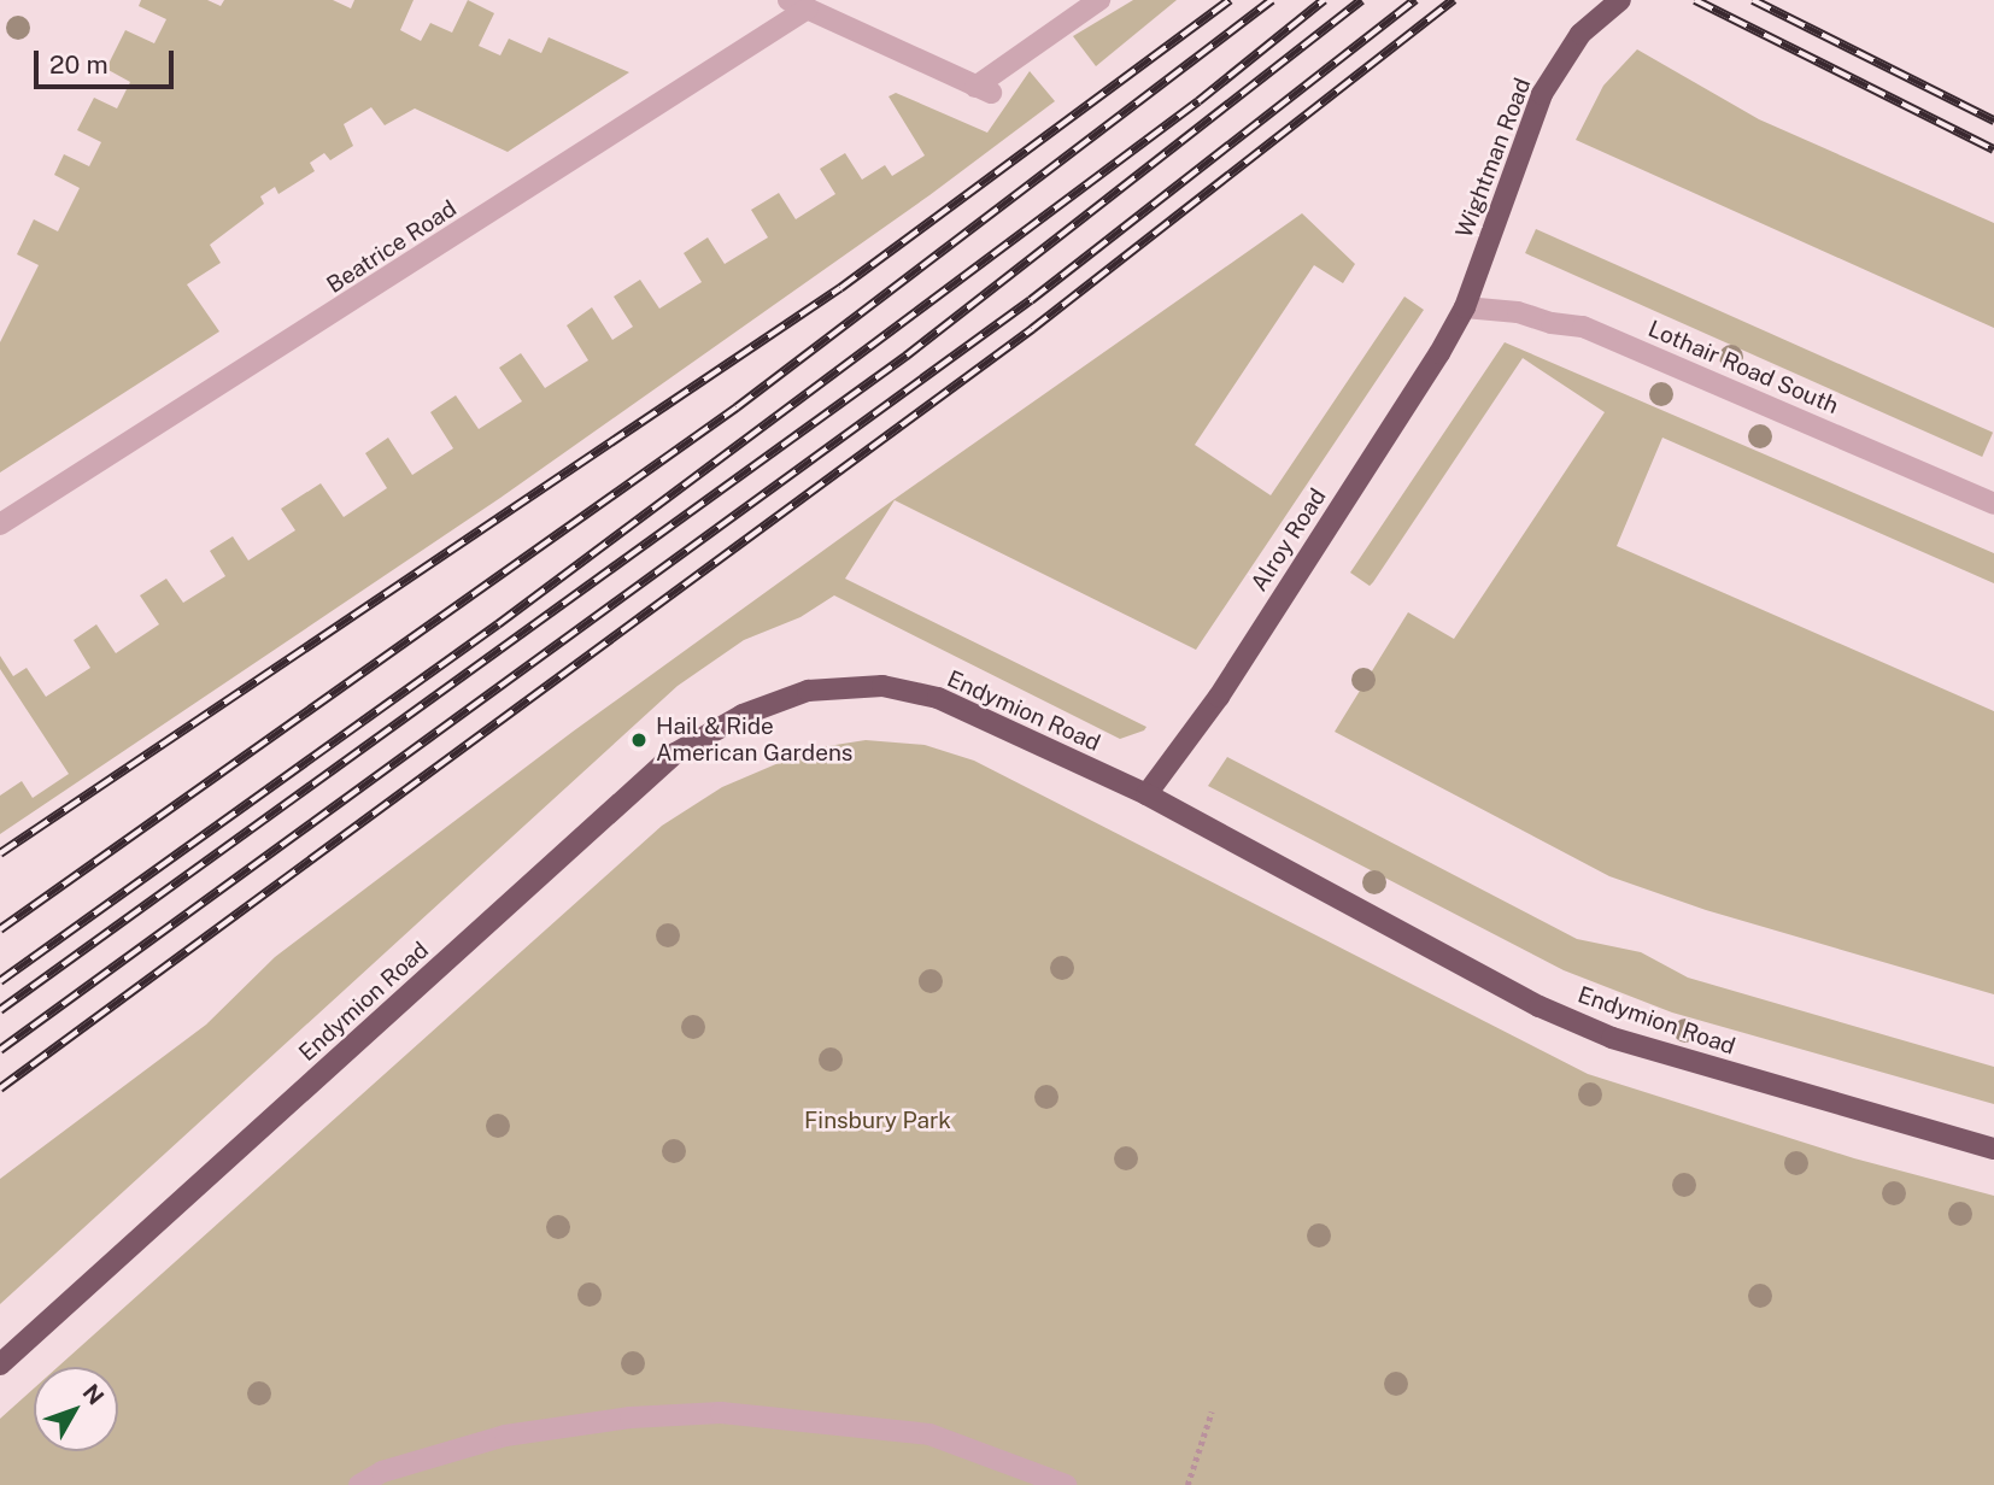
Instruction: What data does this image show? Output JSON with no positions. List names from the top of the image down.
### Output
{
  "streets": {
    "main road": ["Wightman Road", "Alroy Road", "Endymion Road"],
    "street": ["Beatrice Road", "Lothair Road South"]
  },
  "crossings": [
    ["Wightman Road", "Lothair Road South"],
    ["Wightman Road", "Alroy Road"],
    ["Lothair Road South", "Alroy Road"],
    ["Alroy Road", "Endymion Road"]
  ],
  "parks": ["Finsbury Park"],
  "places": ["Hail & Ride American Gardens"],
  "scale_bar": "20 m",
  "north": "top right"
}
